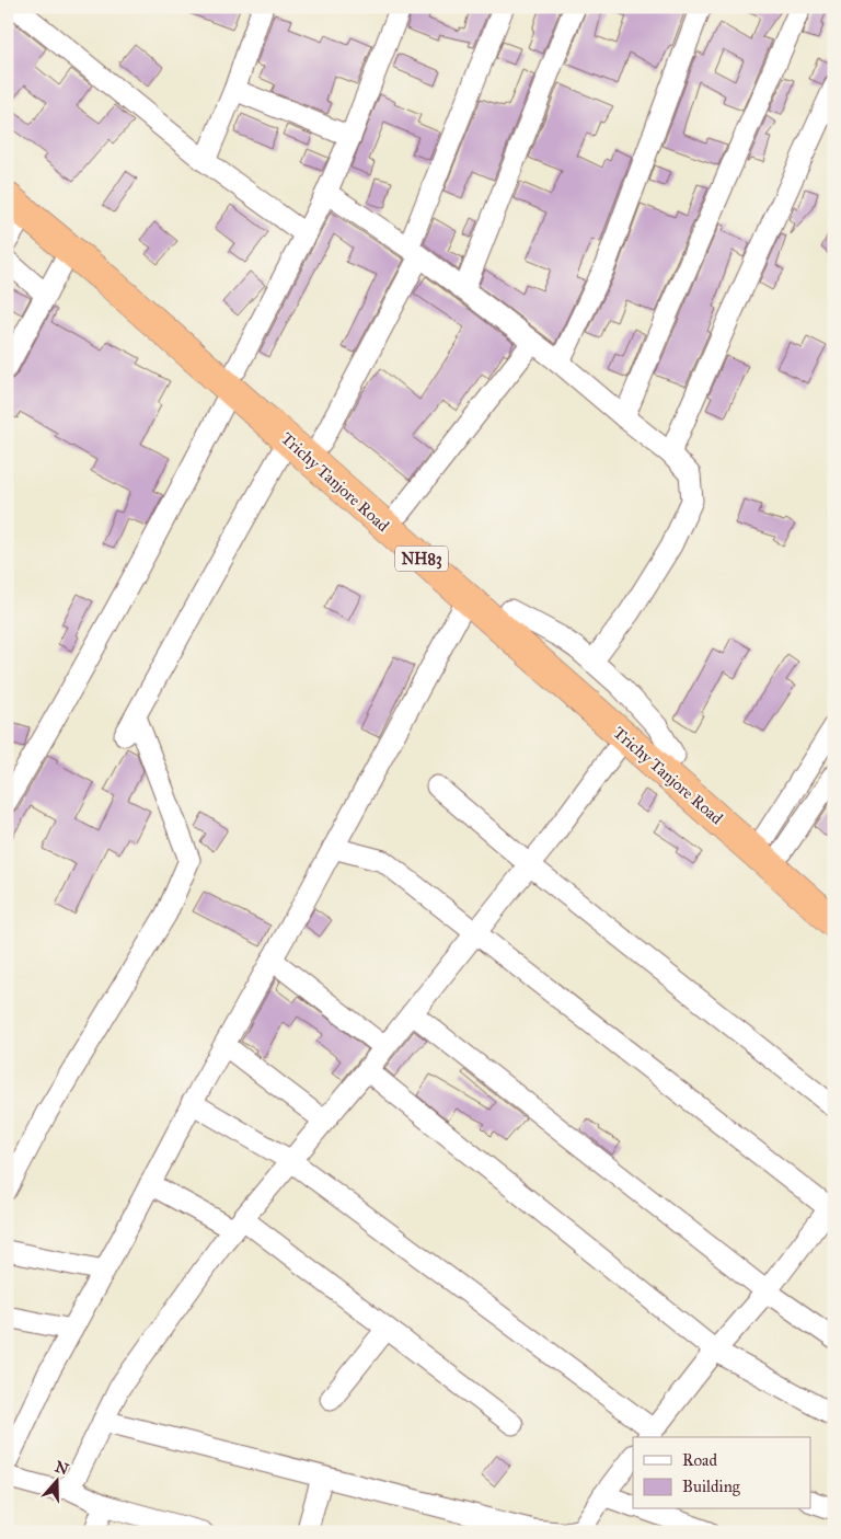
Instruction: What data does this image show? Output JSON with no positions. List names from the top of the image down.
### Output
{
  "streets": {
    "highway": ["Trichy Tanjore Road", "NH83"]
  },
  "legend": ["Road", "Building"],
  "north": "top"
}
